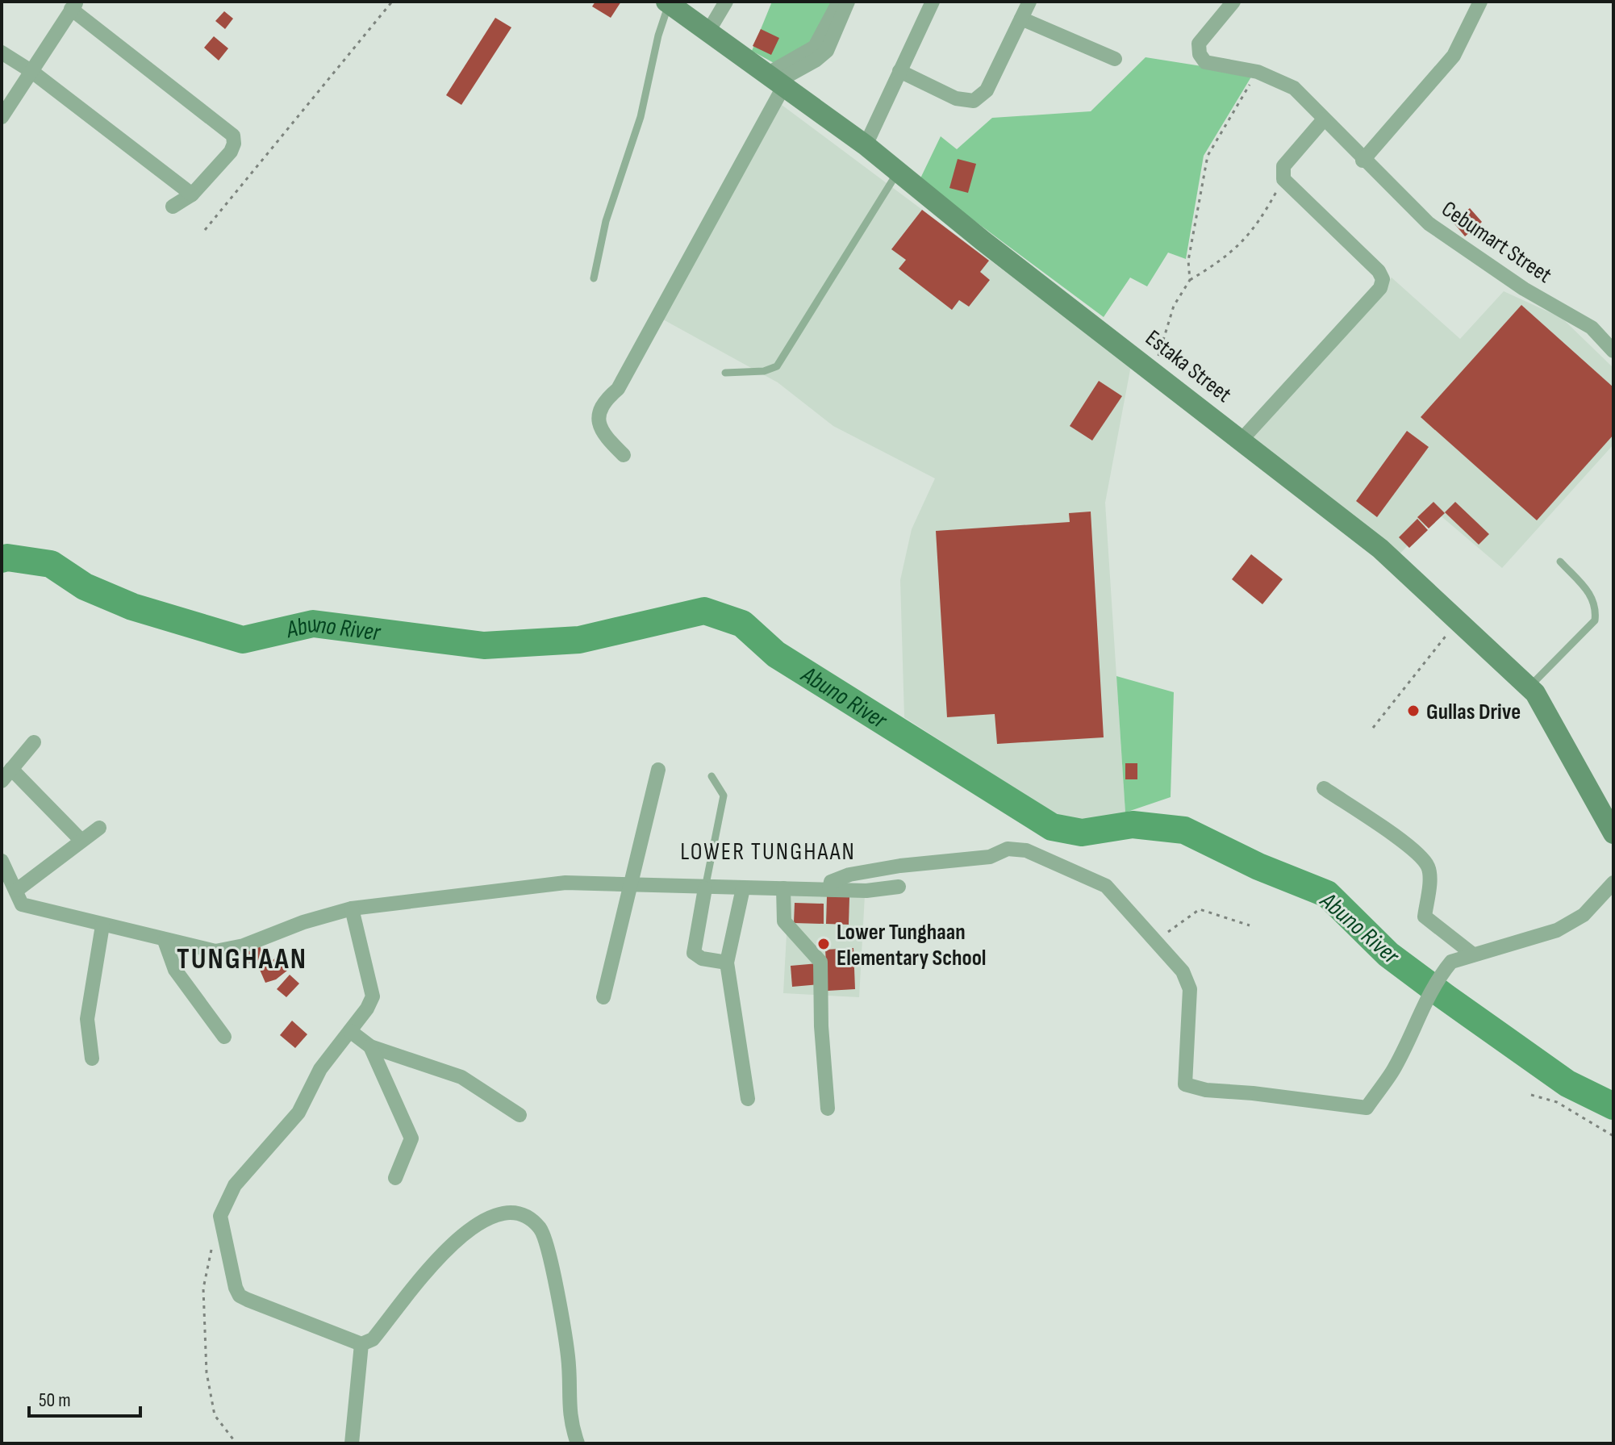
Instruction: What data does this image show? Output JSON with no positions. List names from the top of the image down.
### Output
{
  "streets": {
    "street": ["Cebumart Street", "Estaka Street"]
  },
  "districts": ["LOWER TUNGHAAN", "TUNGHAAN"],
  "water": ["Abuno River"],
  "places": ["Gullas Drive", "Lower Tunghaan Elementary School"],
  "scale_bar": "50 m"
}
